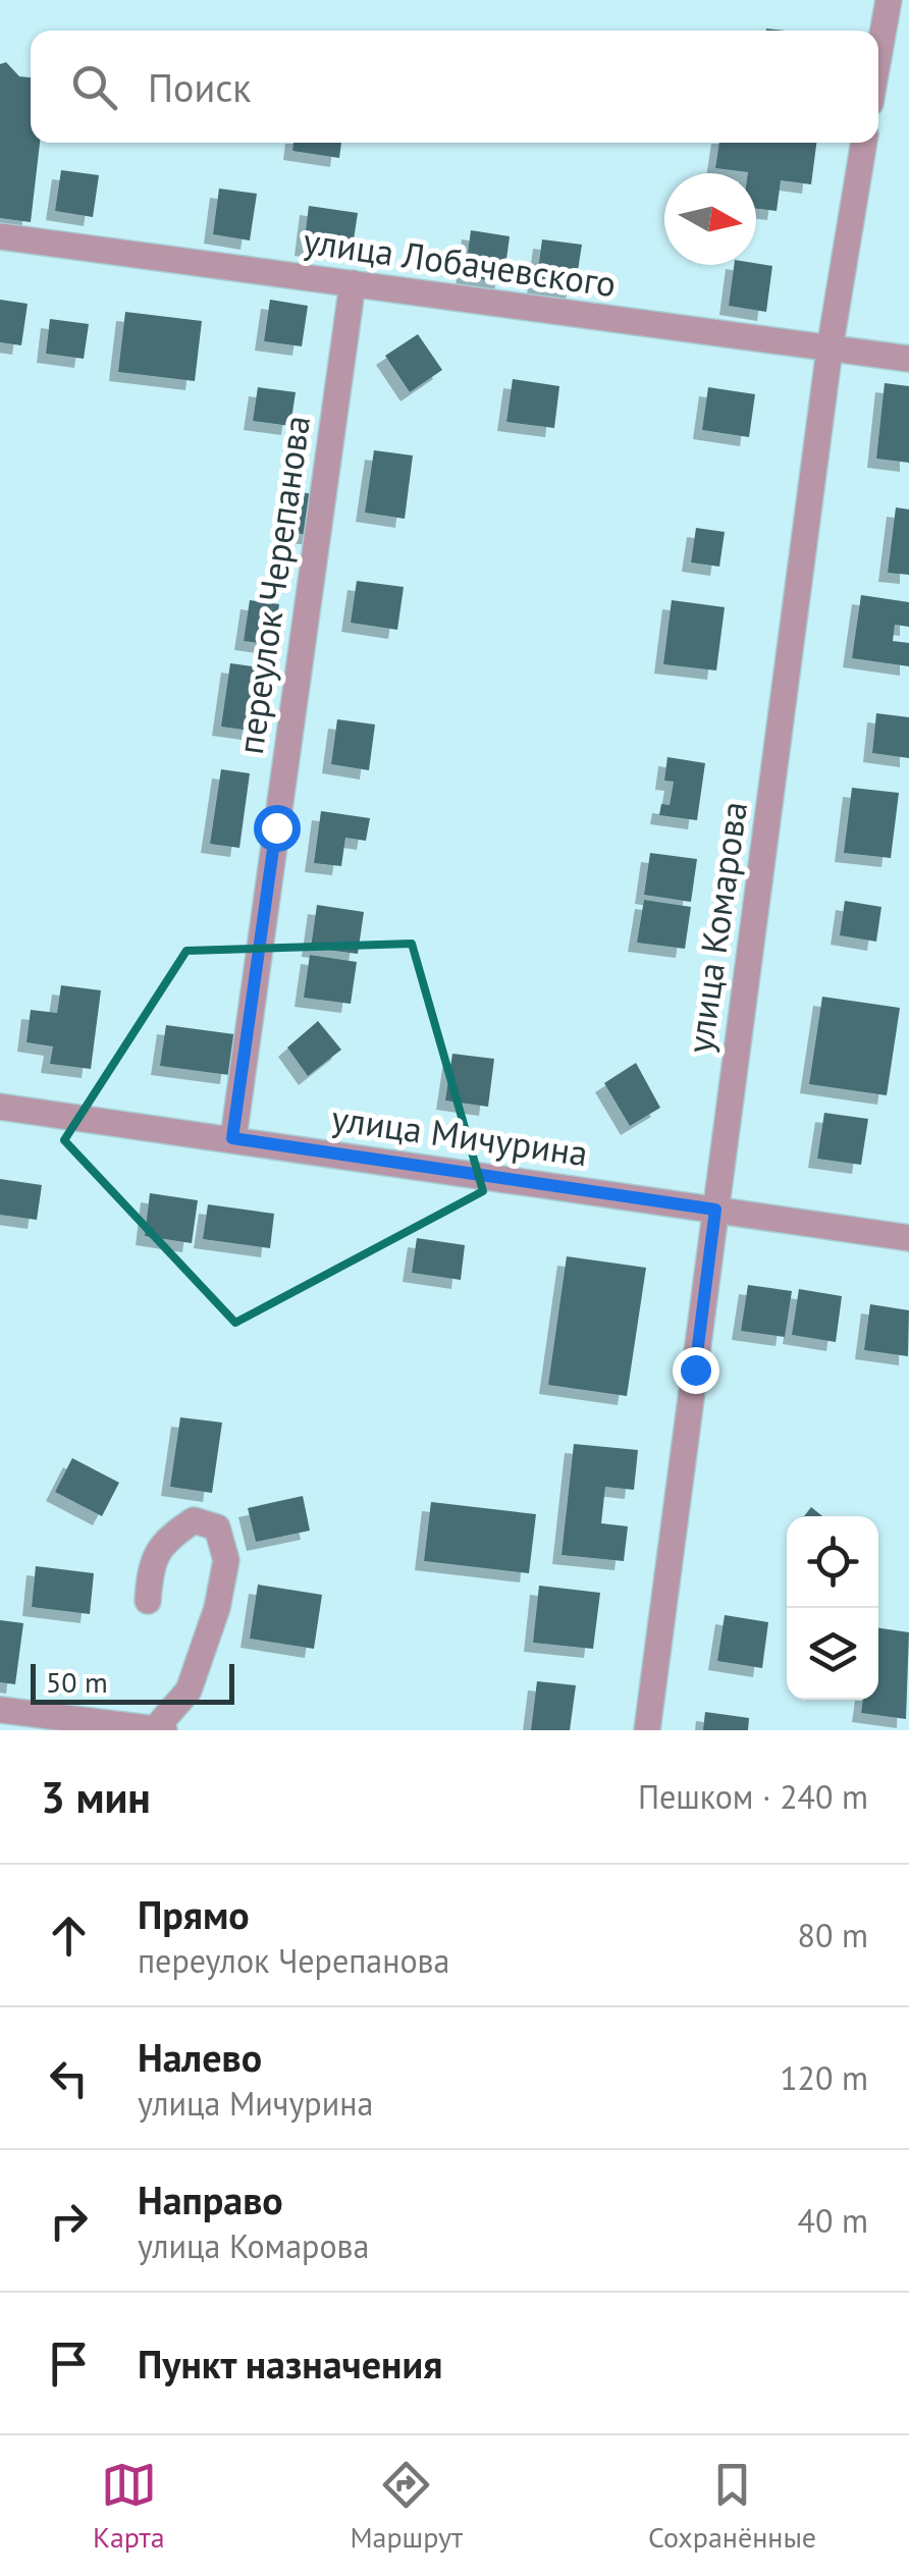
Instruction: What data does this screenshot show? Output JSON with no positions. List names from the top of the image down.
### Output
{
  "streets": {
    "street": [
      "улица Лобачевского",
      "переулок Черепанова",
      "улица Комарова",
      "улица Мичурина"
    ]
  },
  "crossings": [
    ["улица Лобачевского", "переулок Черепанова"],
    ["улица Лобачевского", "улица Комарова"],
    ["переулок Черепанова", "улица Мичурина"],
    ["улица Комарова", "улица Мичурина"]
  ],
  "scale_bar": "50 m",
  "north": "right",
  "page": {
    "search": "Поиск",
    "scale": "50 m",
    "heading": ["3 мин", "Пешком · 240 m"],
    "list": [
      ["Прямо", "переулок Черепанова", "80 m"],
      ["Налево", "улица Мичурина", "120 m"],
      ["Направо", "улица Комарова", "40 m"],
      "Пункт назначения"
    ],
    "nav": ["Карта", "Маршрут", "Сохранённые"]
  }
}
